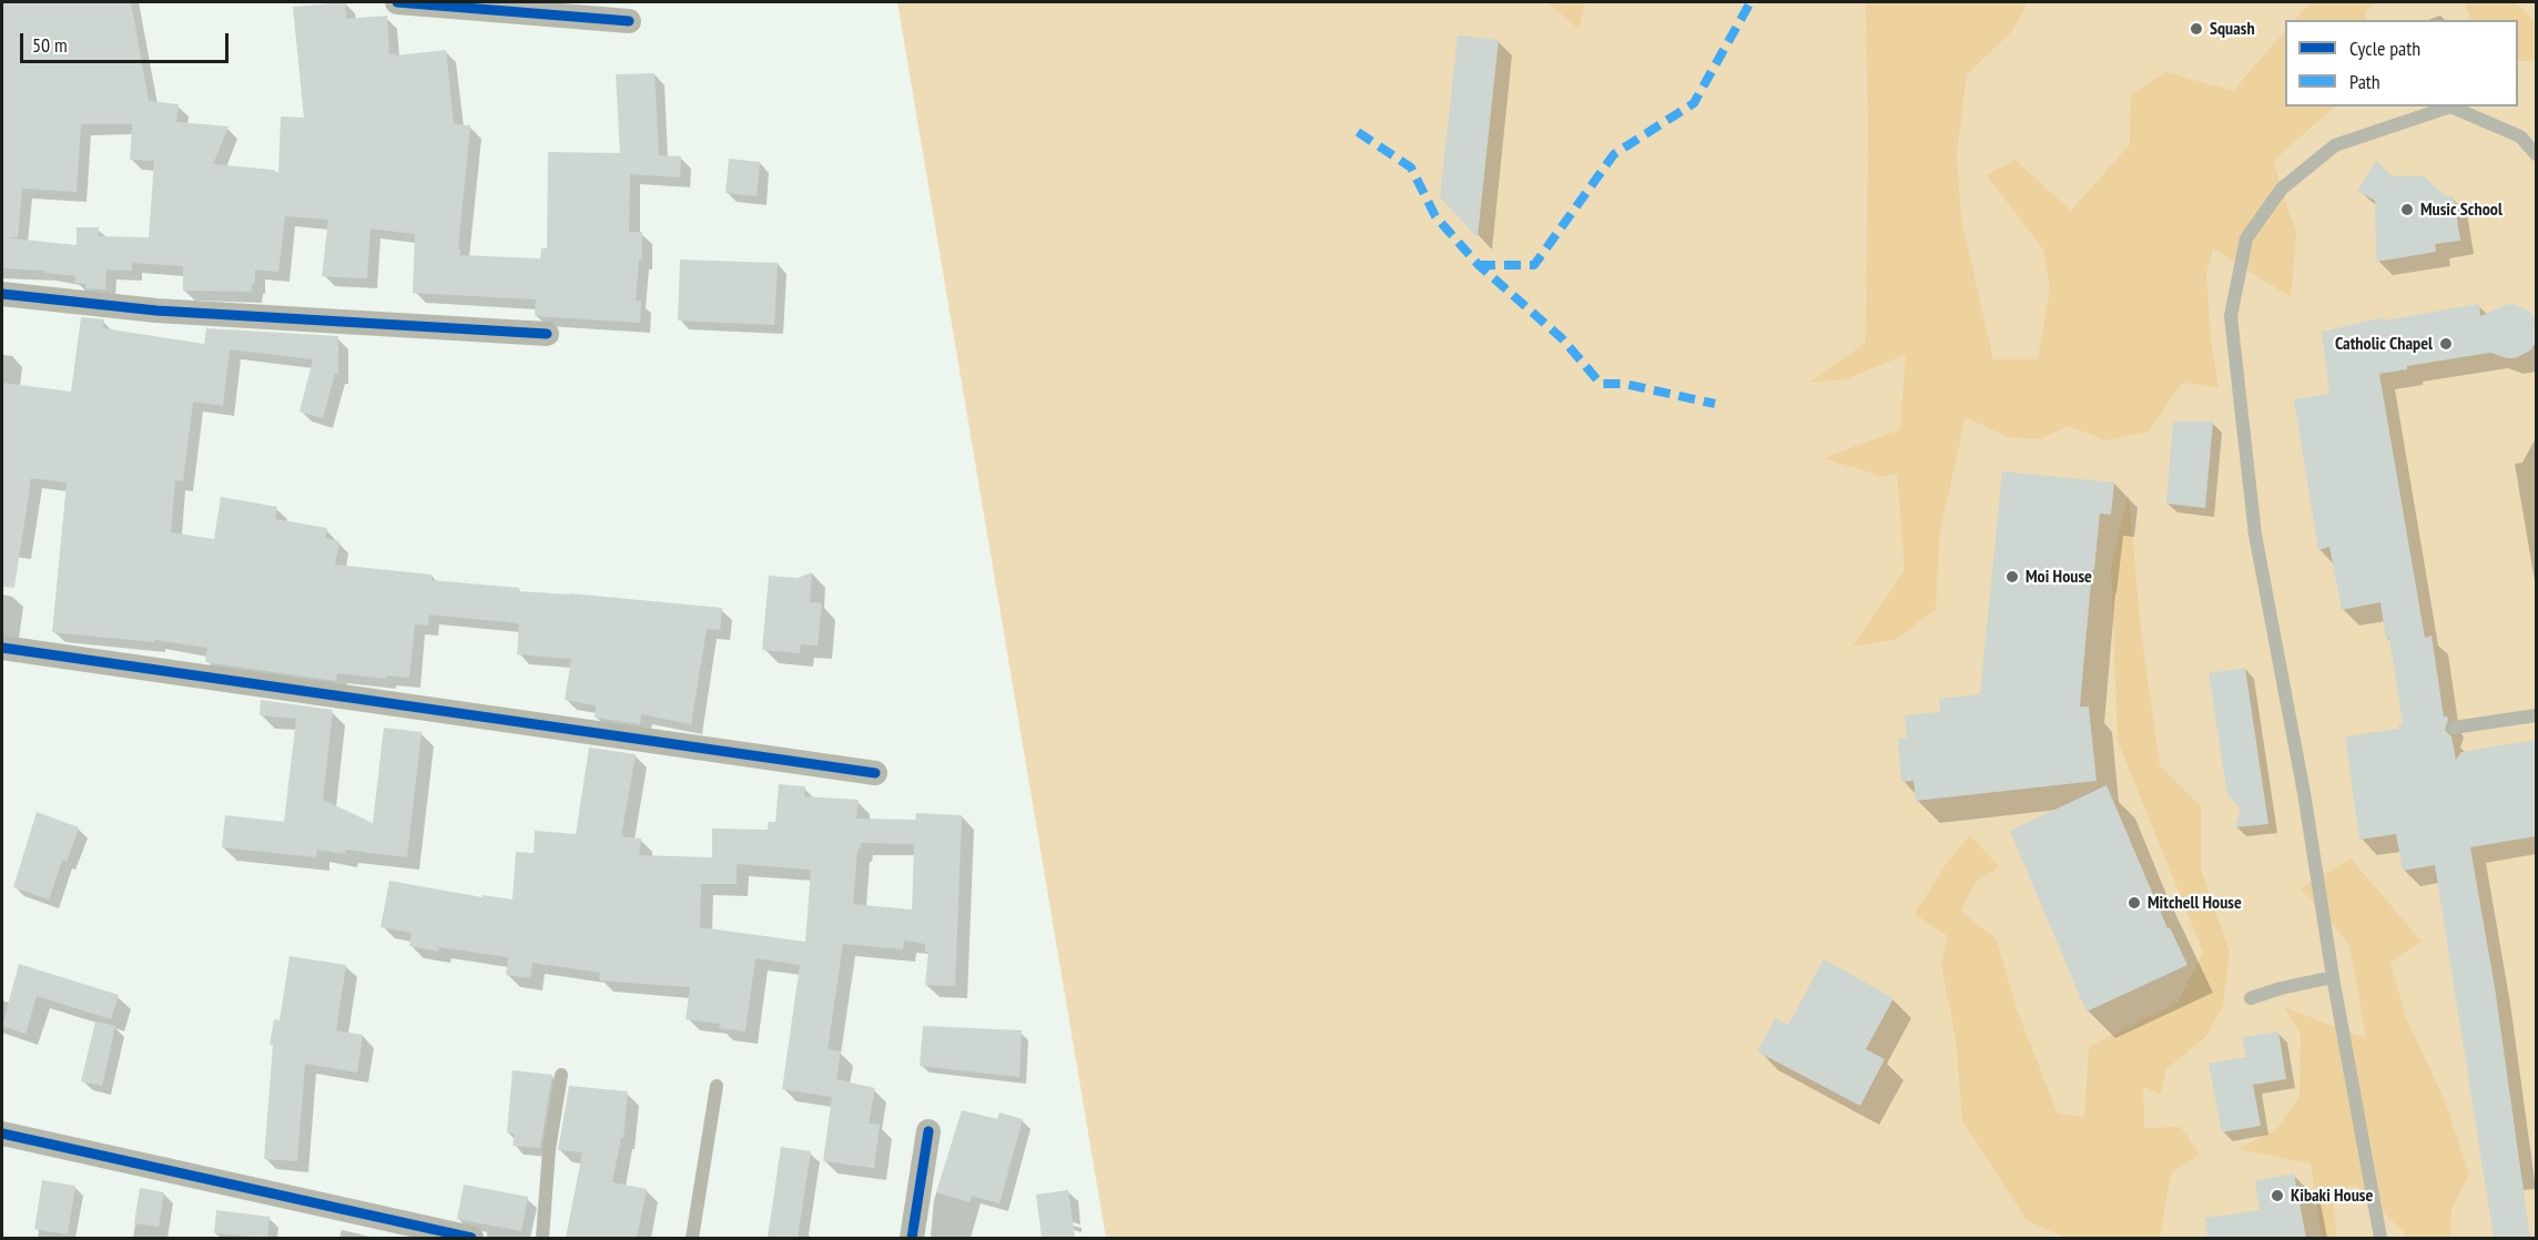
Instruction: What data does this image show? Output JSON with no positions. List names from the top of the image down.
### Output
{
  "places": [
    "Squash",
    "Music School",
    "Catholic Chapel",
    "Moi House",
    "Mitchell House",
    "Kibaki House"
  ],
  "legend": ["Cycle path", "Path"],
  "scale_bar": "50 m"
}
